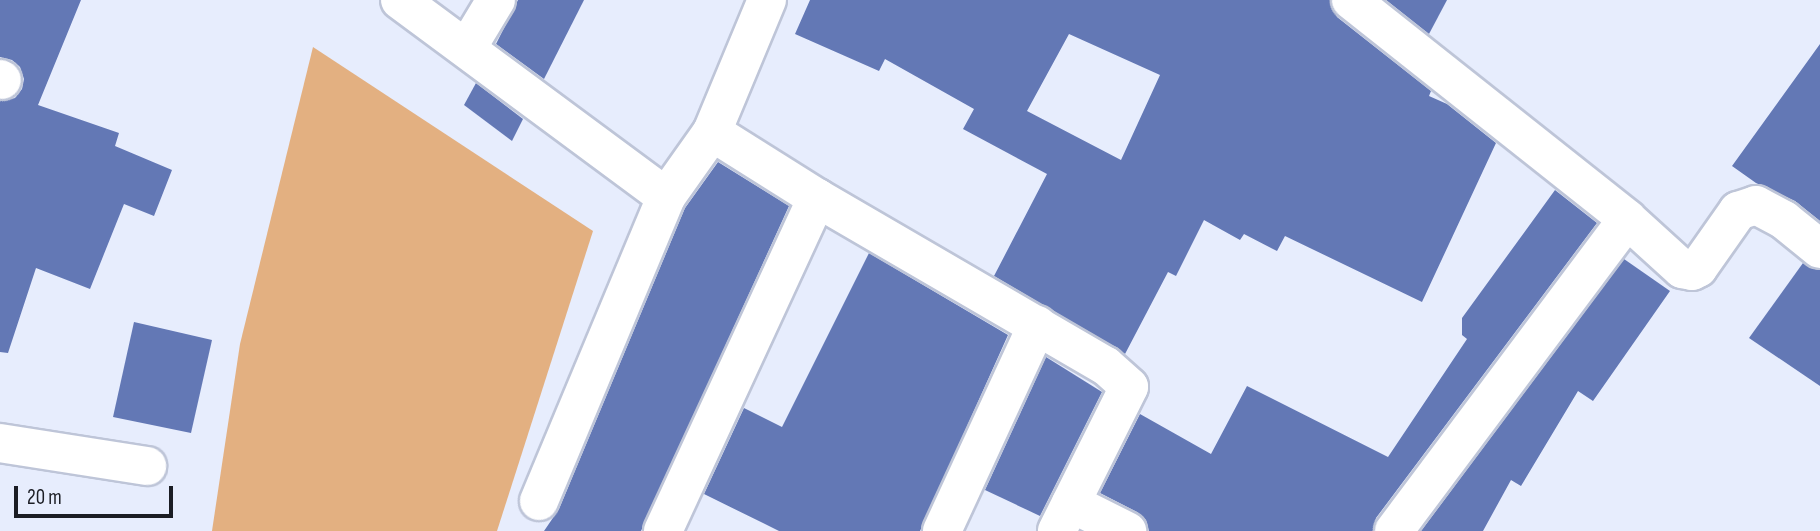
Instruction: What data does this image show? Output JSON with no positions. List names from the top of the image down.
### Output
{
  "scale_bar": "20 m"
}
